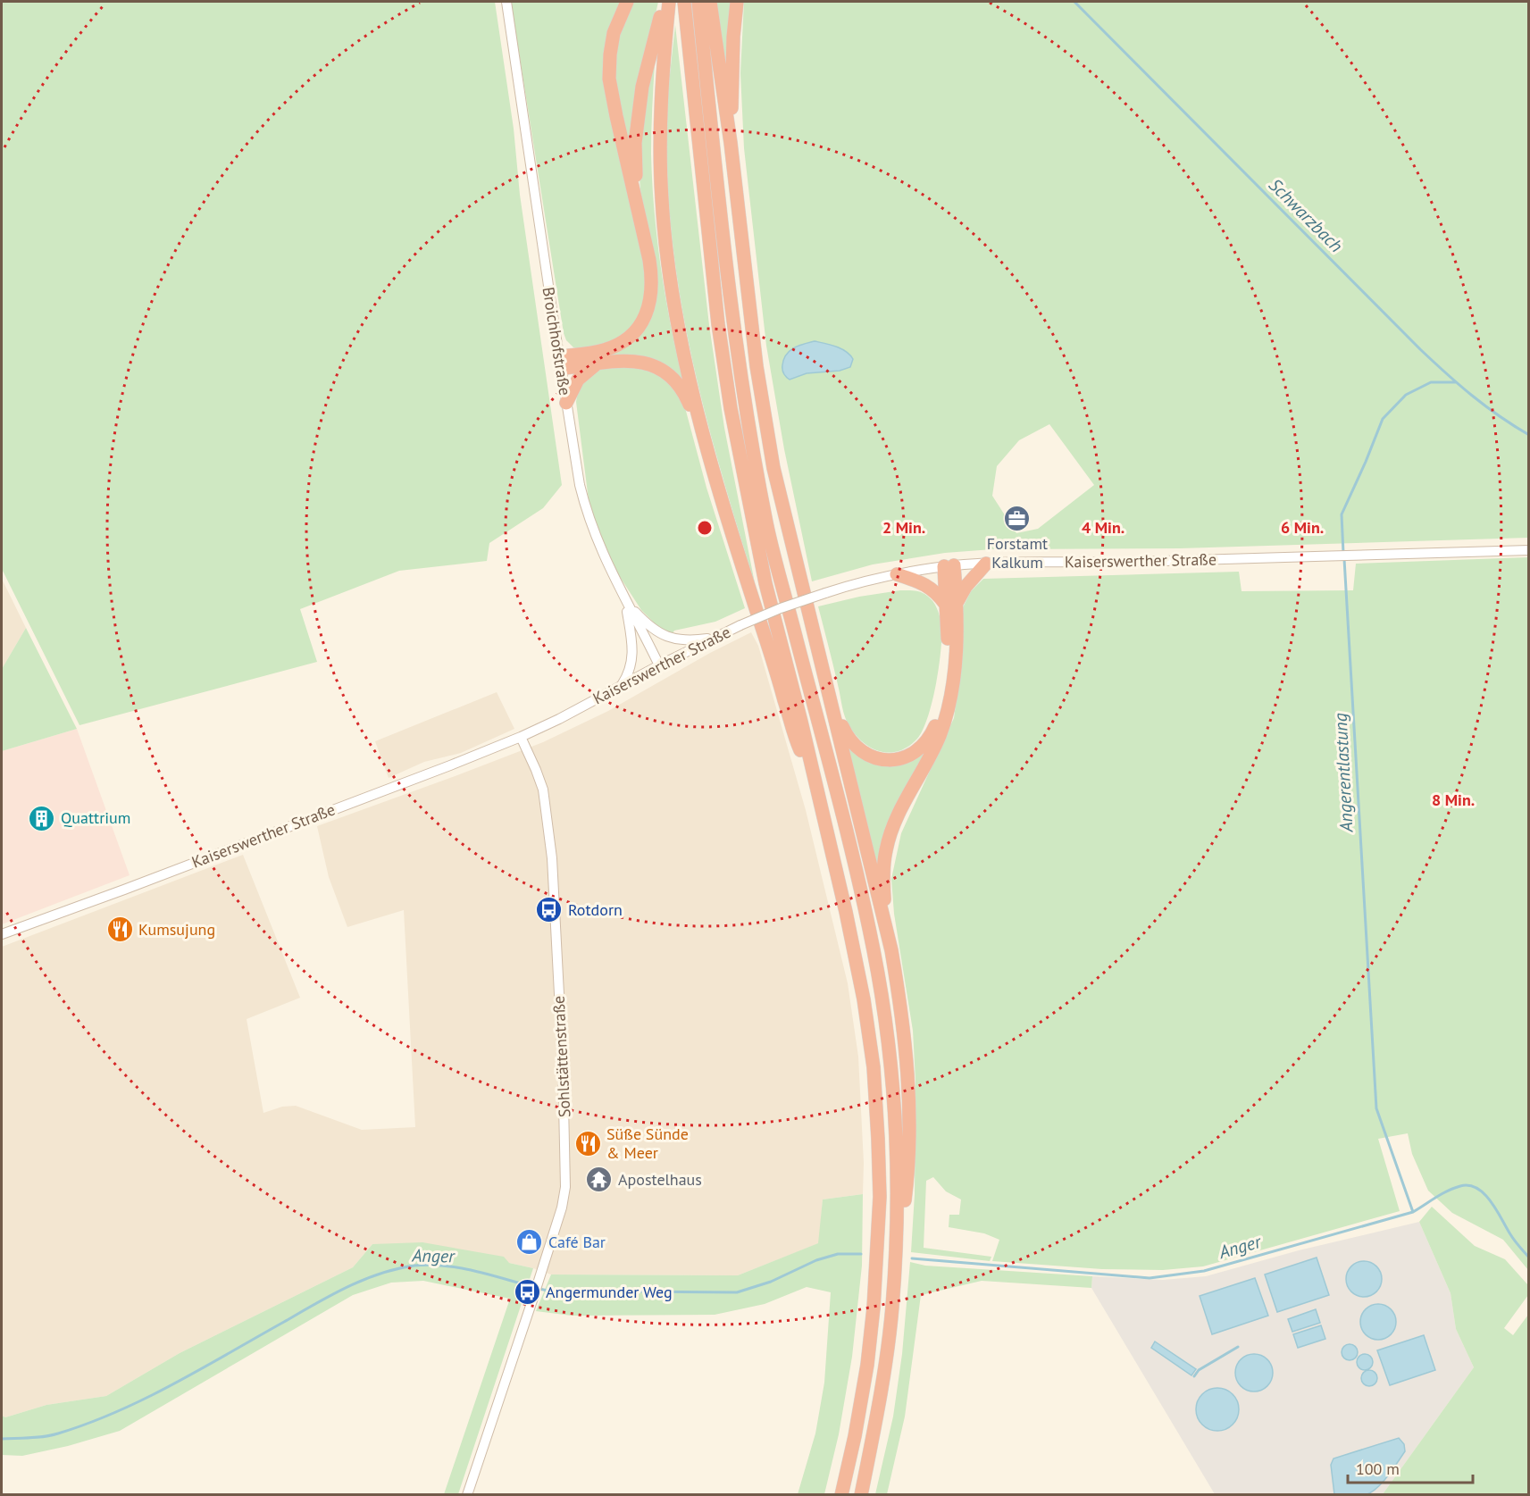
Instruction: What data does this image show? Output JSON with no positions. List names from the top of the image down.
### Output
{
  "streets": {
    "main road": ["Broichhofstraße", "Kaiserswerther Straße", "Sohlstättenstraße"]
  },
  "crossings": [
    ["Broichhofstraße", "Kaiserswerther Straße"],
    ["Kaiserswerther Straße", "Sohlstättenstraße"]
  ],
  "water": ["Schwarzbach", "Angerentlastung", "Anger"],
  "places": {
    "office": ["Forstamt Kalkum"],
    "building": ["Quattrium"],
    "bus stop": ["Rotdorn", "Angermunder Weg"],
    "restaurant": ["Kumsujung", "Süße Sünde & Meer"],
    "temple": ["Apostelhaus"],
    "shop": ["Café Bar"]
  },
  "scale_bar": "100 m",
  "rings": [
    "2 Min.",
    "4 Min.",
    "6 Min.",
    "8 Min."
  ]
}
